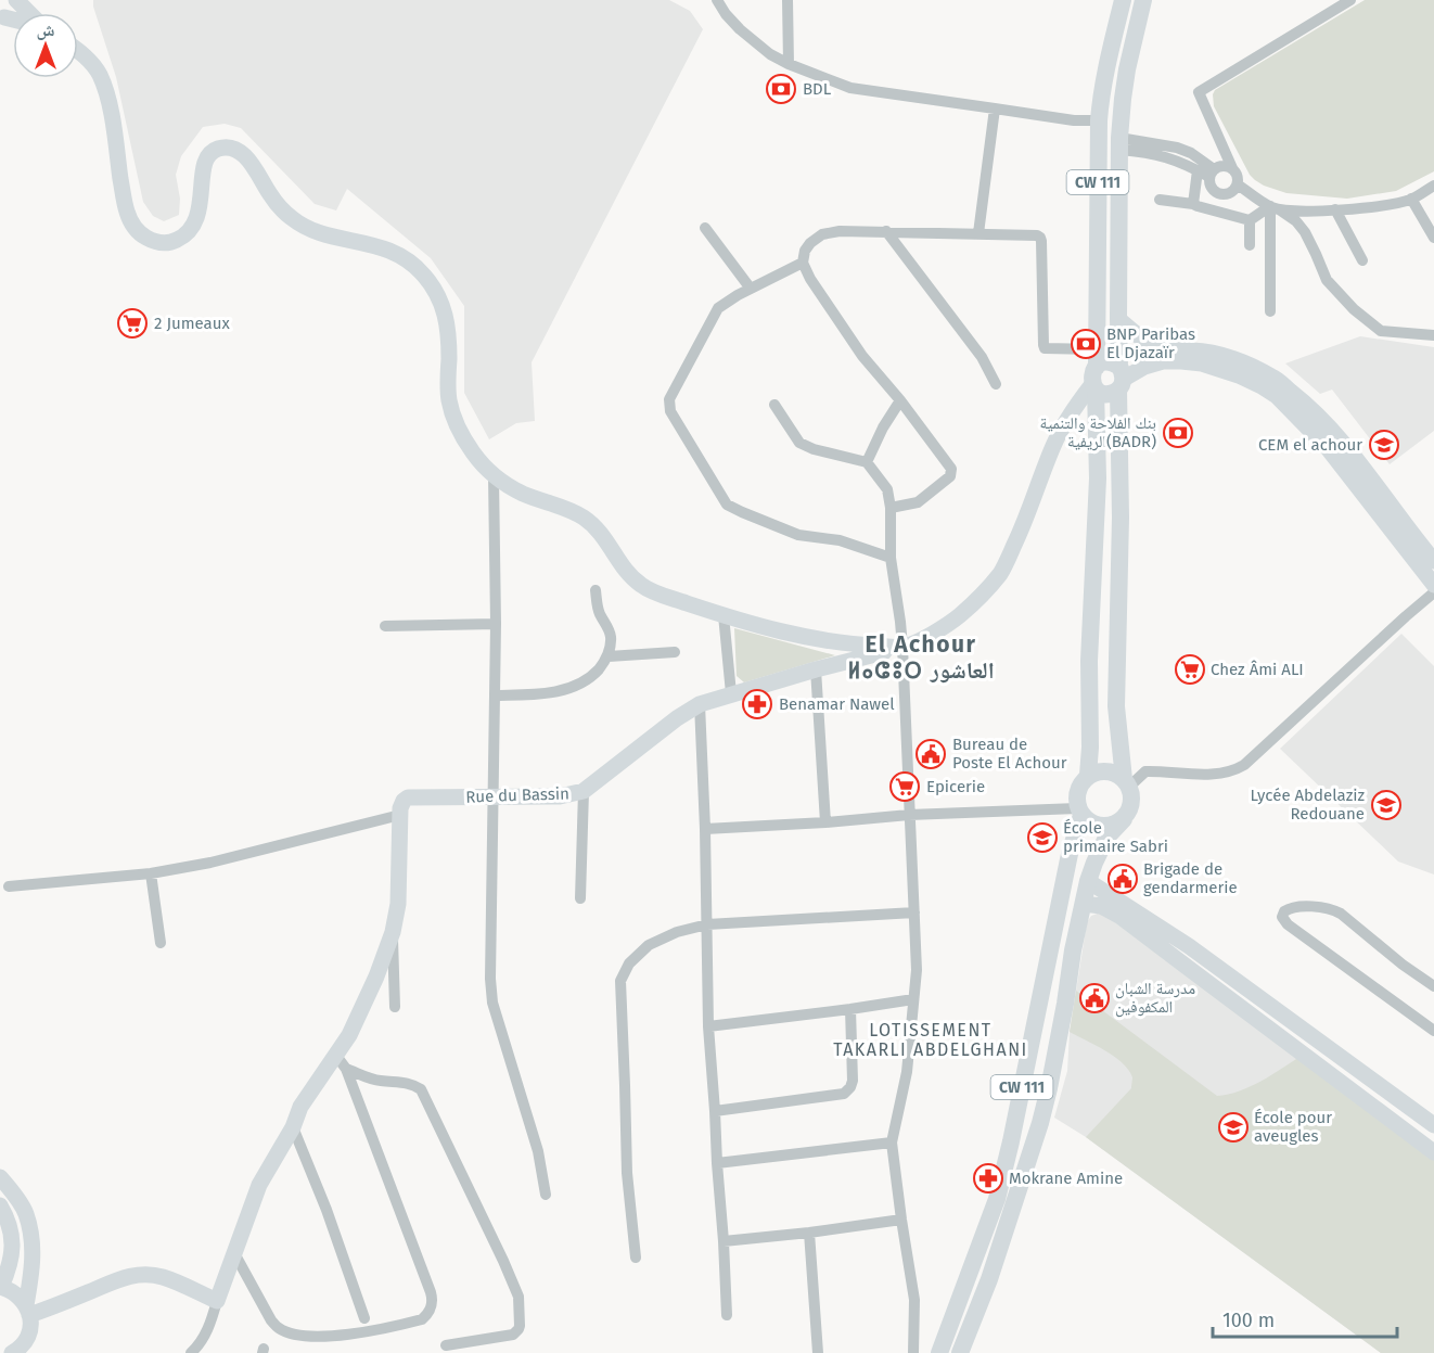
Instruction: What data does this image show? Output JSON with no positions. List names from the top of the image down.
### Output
{
  "streets": {
    "main road": ["CW 111", "Rue du Bassin"]
  },
  "crossings": [
    ["CW 111", "Rue du Bassin"]
  ],
  "districts": ["El Achour ⵍⴰⵛⵓⵔ العاشور", "LOTISSEMENT TAKARLI ABDELGHANI"],
  "places": {
    "bank": ["BDL", "BNP Paribas El Djazaïr", "بنك الفلاحة والتنمية الريفية(BADR)"],
    "supermarket": ["2 Jumeaux", "Chez Âmi ALI", "Epicerie"],
    "school or university": [
      "CEM el achour",
      "Lycée Abdelaziz Redouane",
      "École primaire Sabri",
      "École pour aveugles"
    ],
    "pharmacy": ["Benamar Nawel", "Mokrane Amine"],
    "public building": ["Bureau de Poste El Achour", "Brigade de gendarmerie", "مدرسة الشبان المكفوفين"]
  },
  "scale_bar": "100 m",
  "north": "top"
}
